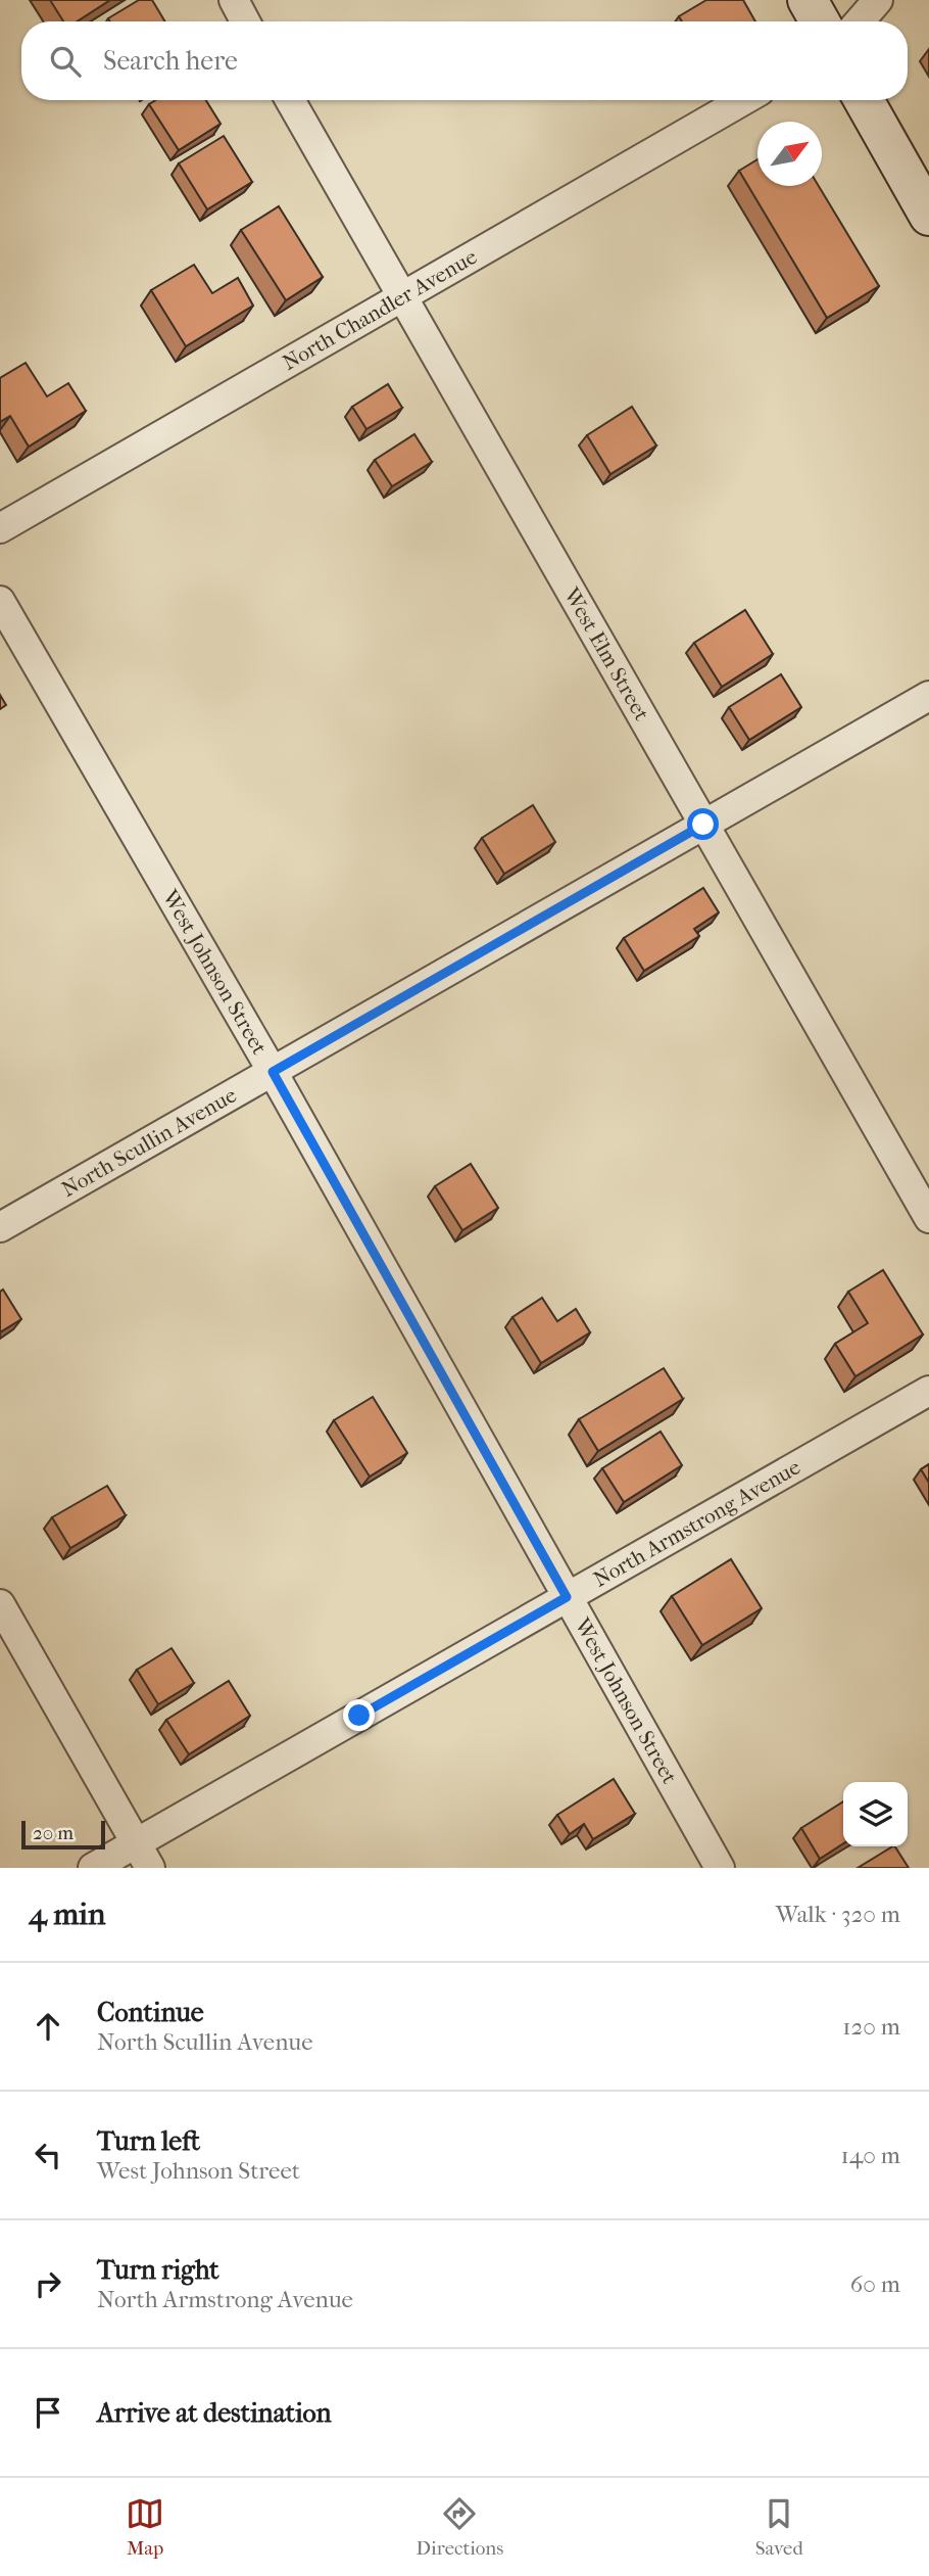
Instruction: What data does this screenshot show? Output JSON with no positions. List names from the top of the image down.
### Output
{
  "streets": {
    "street": [
      "North Chandler Avenue",
      "West Elm Street",
      "West Johnson Street",
      "North Scullin Avenue",
      "North Armstrong Avenue"
    ]
  },
  "crossings": [
    ["North Chandler Avenue", "West Elm Street"],
    ["West Elm Street", "North Scullin Avenue"],
    ["West Johnson Street", "North Scullin Avenue"],
    ["West Johnson Street", "North Armstrong Avenue"]
  ],
  "scale_bar": "20 m",
  "north": "top right",
  "page": {
    "search": "Search here",
    "scale": "20 m",
    "heading": ["4 min", "Walk · 320 m"],
    "list": [
      ["Continue", "North Scullin Avenue", "120 m"],
      ["Turn left", "West Johnson Street", "140 m"],
      ["Turn right", "North Armstrong Avenue", "60 m"],
      "Arrive at destination"
    ],
    "nav": ["Map", "Directions", "Saved"]
  }
}
